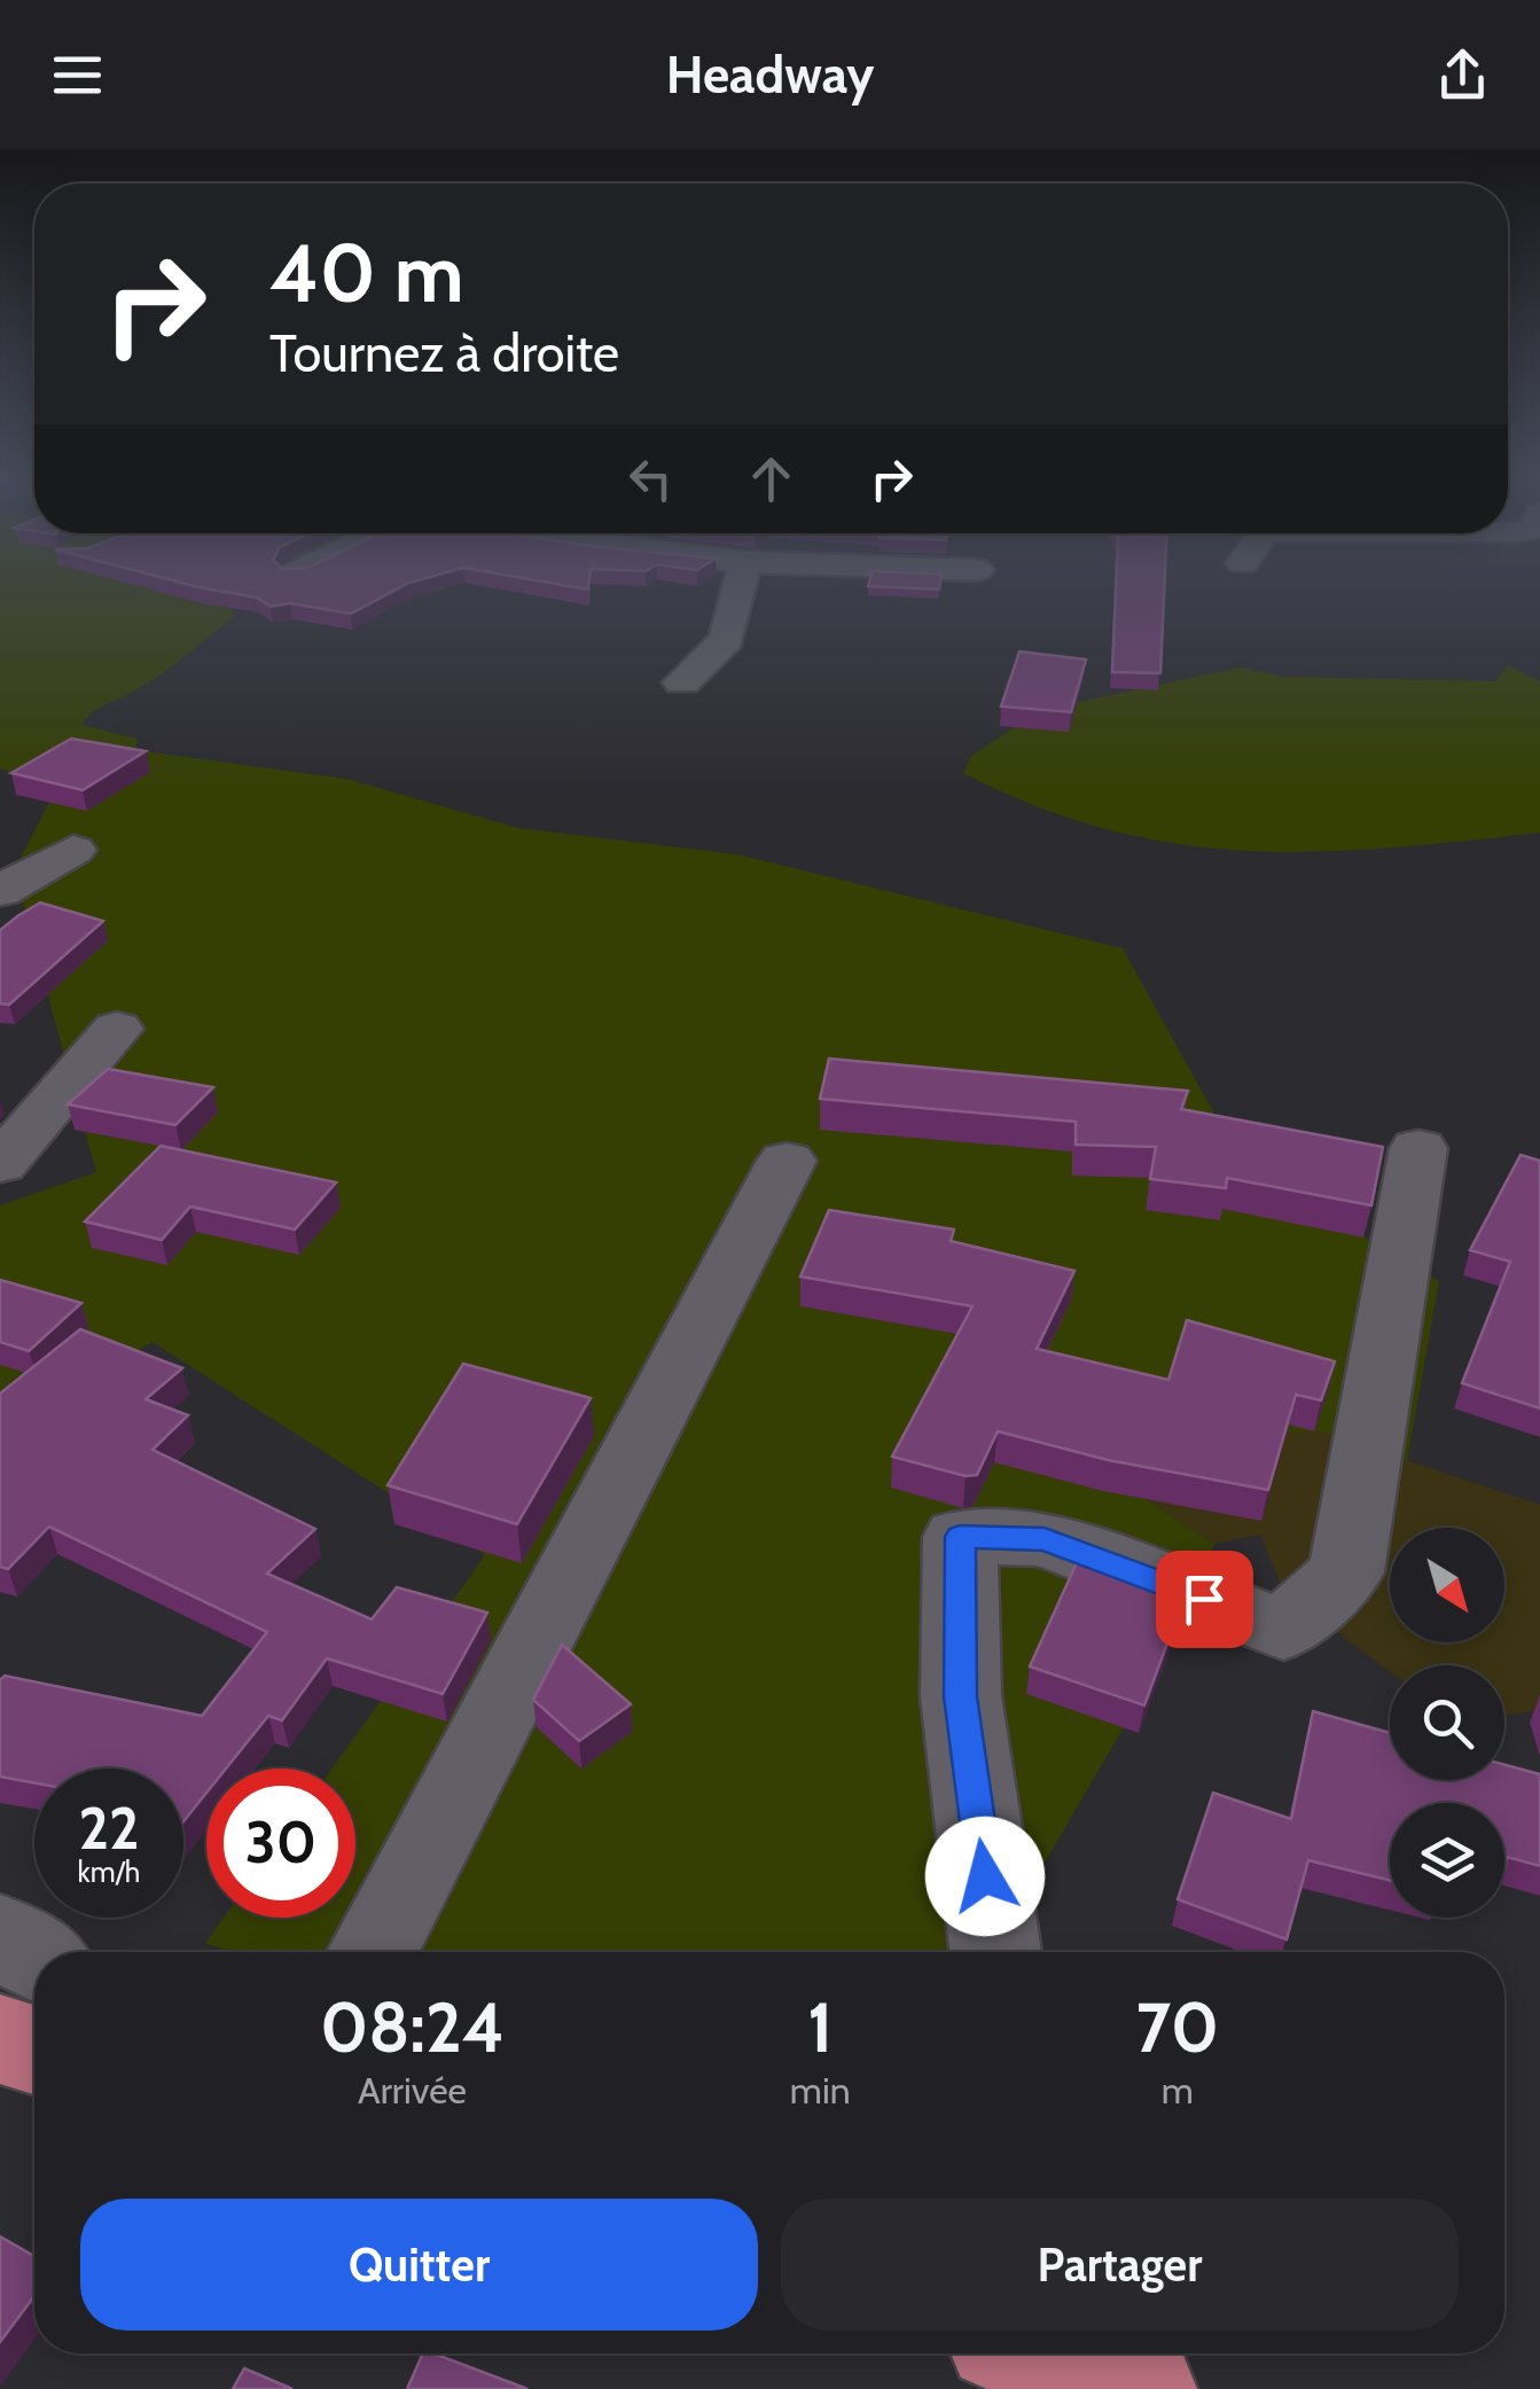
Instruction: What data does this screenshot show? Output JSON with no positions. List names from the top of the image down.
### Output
{
  "north": "bottom right",
  "page": {
    "header": "Headway",
    "turn": ["40 m", "Tournez à droite"],
    "speed": "22 km/h",
    "limit": "30",
    "eta": [
      "08:24",
      "Arrivée",
      "1",
      "min",
      "70",
      "m"
    ],
    "buttons": ["Quitter", "Partager"]
  }
}
